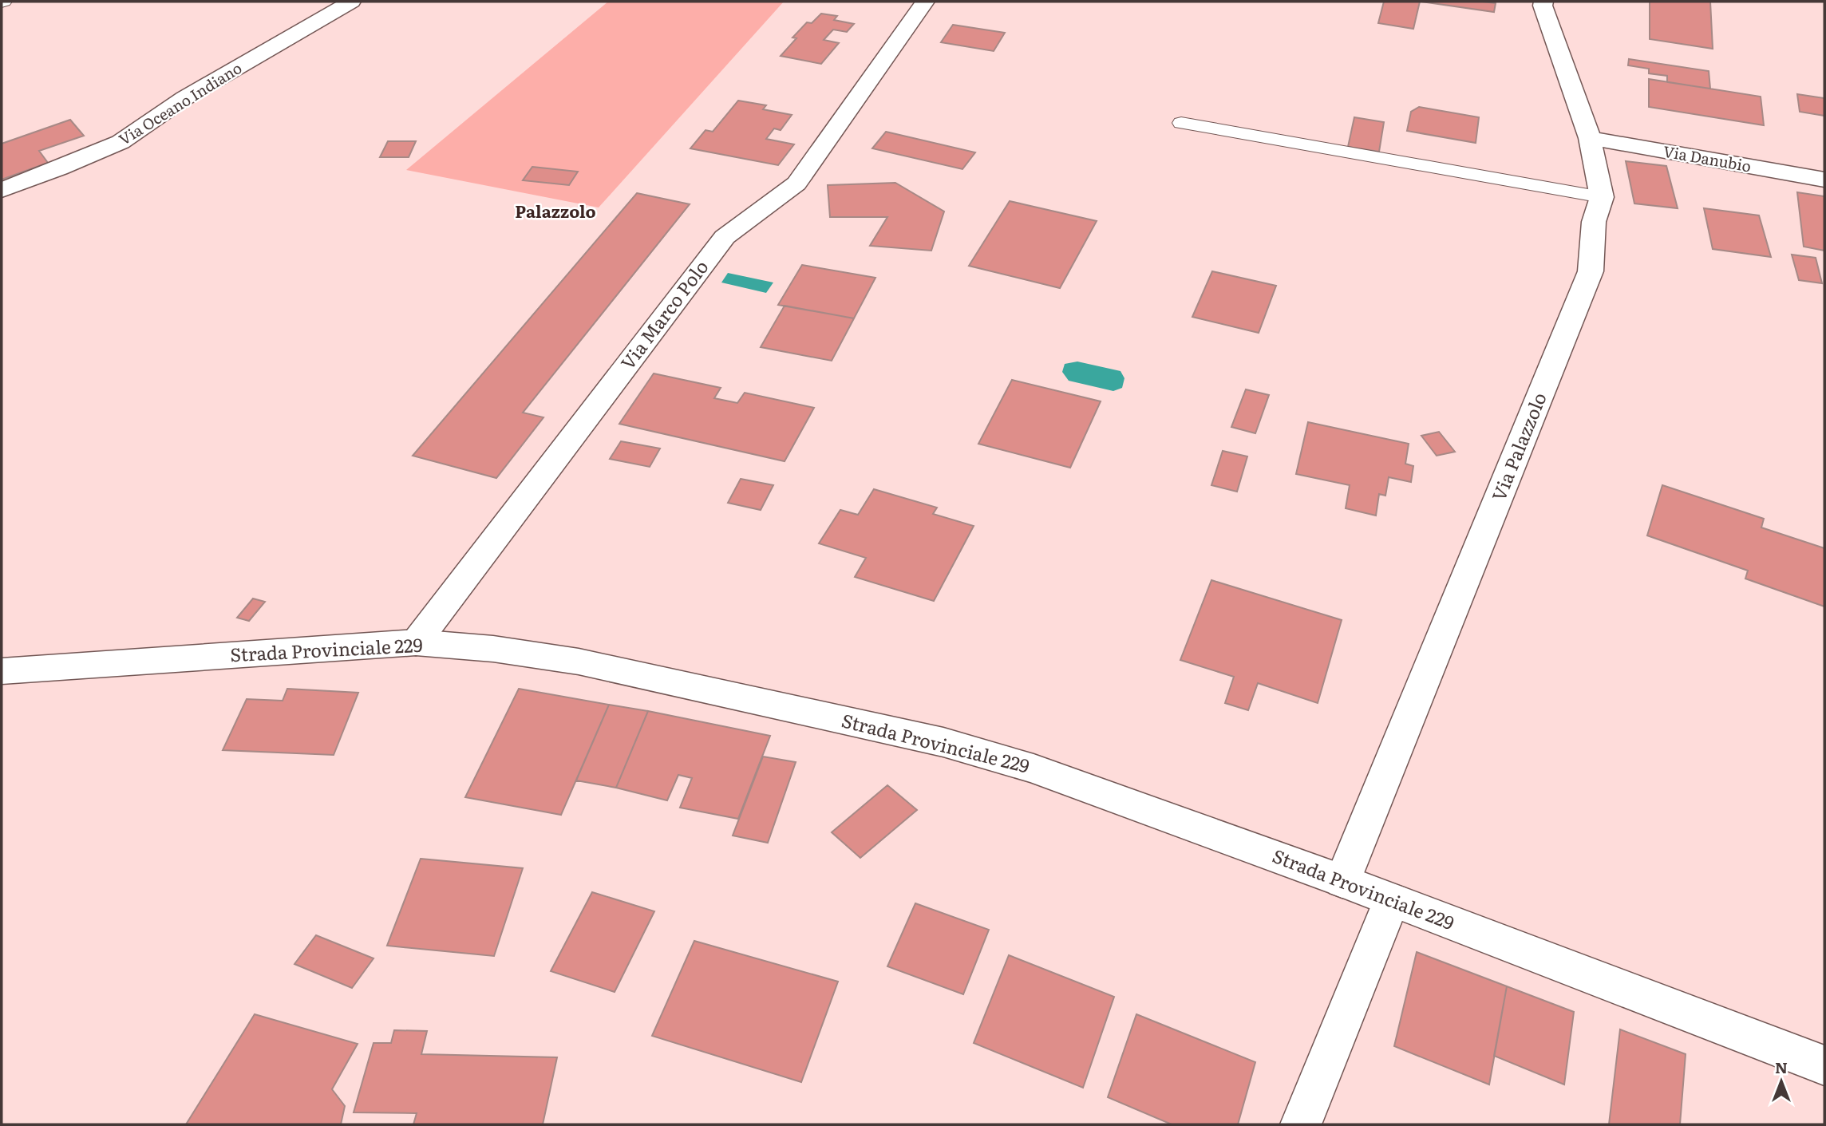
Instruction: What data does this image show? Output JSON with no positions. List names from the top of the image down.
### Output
{
  "streets": {
    "street": [
      "Via Oceano Indiano",
      "Via Danubio",
      "Via Marco Polo",
      "Via Palazzolo",
      "Strada Provinciale 229"
    ]
  },
  "crossings": [
    ["Via Danubio", "Via Palazzolo"],
    ["Via Marco Polo", "Strada Provinciale 229"],
    ["Via Palazzolo", "Strada Provinciale 229"]
  ],
  "districts": ["Palazzolo"],
  "north": "top"
}
